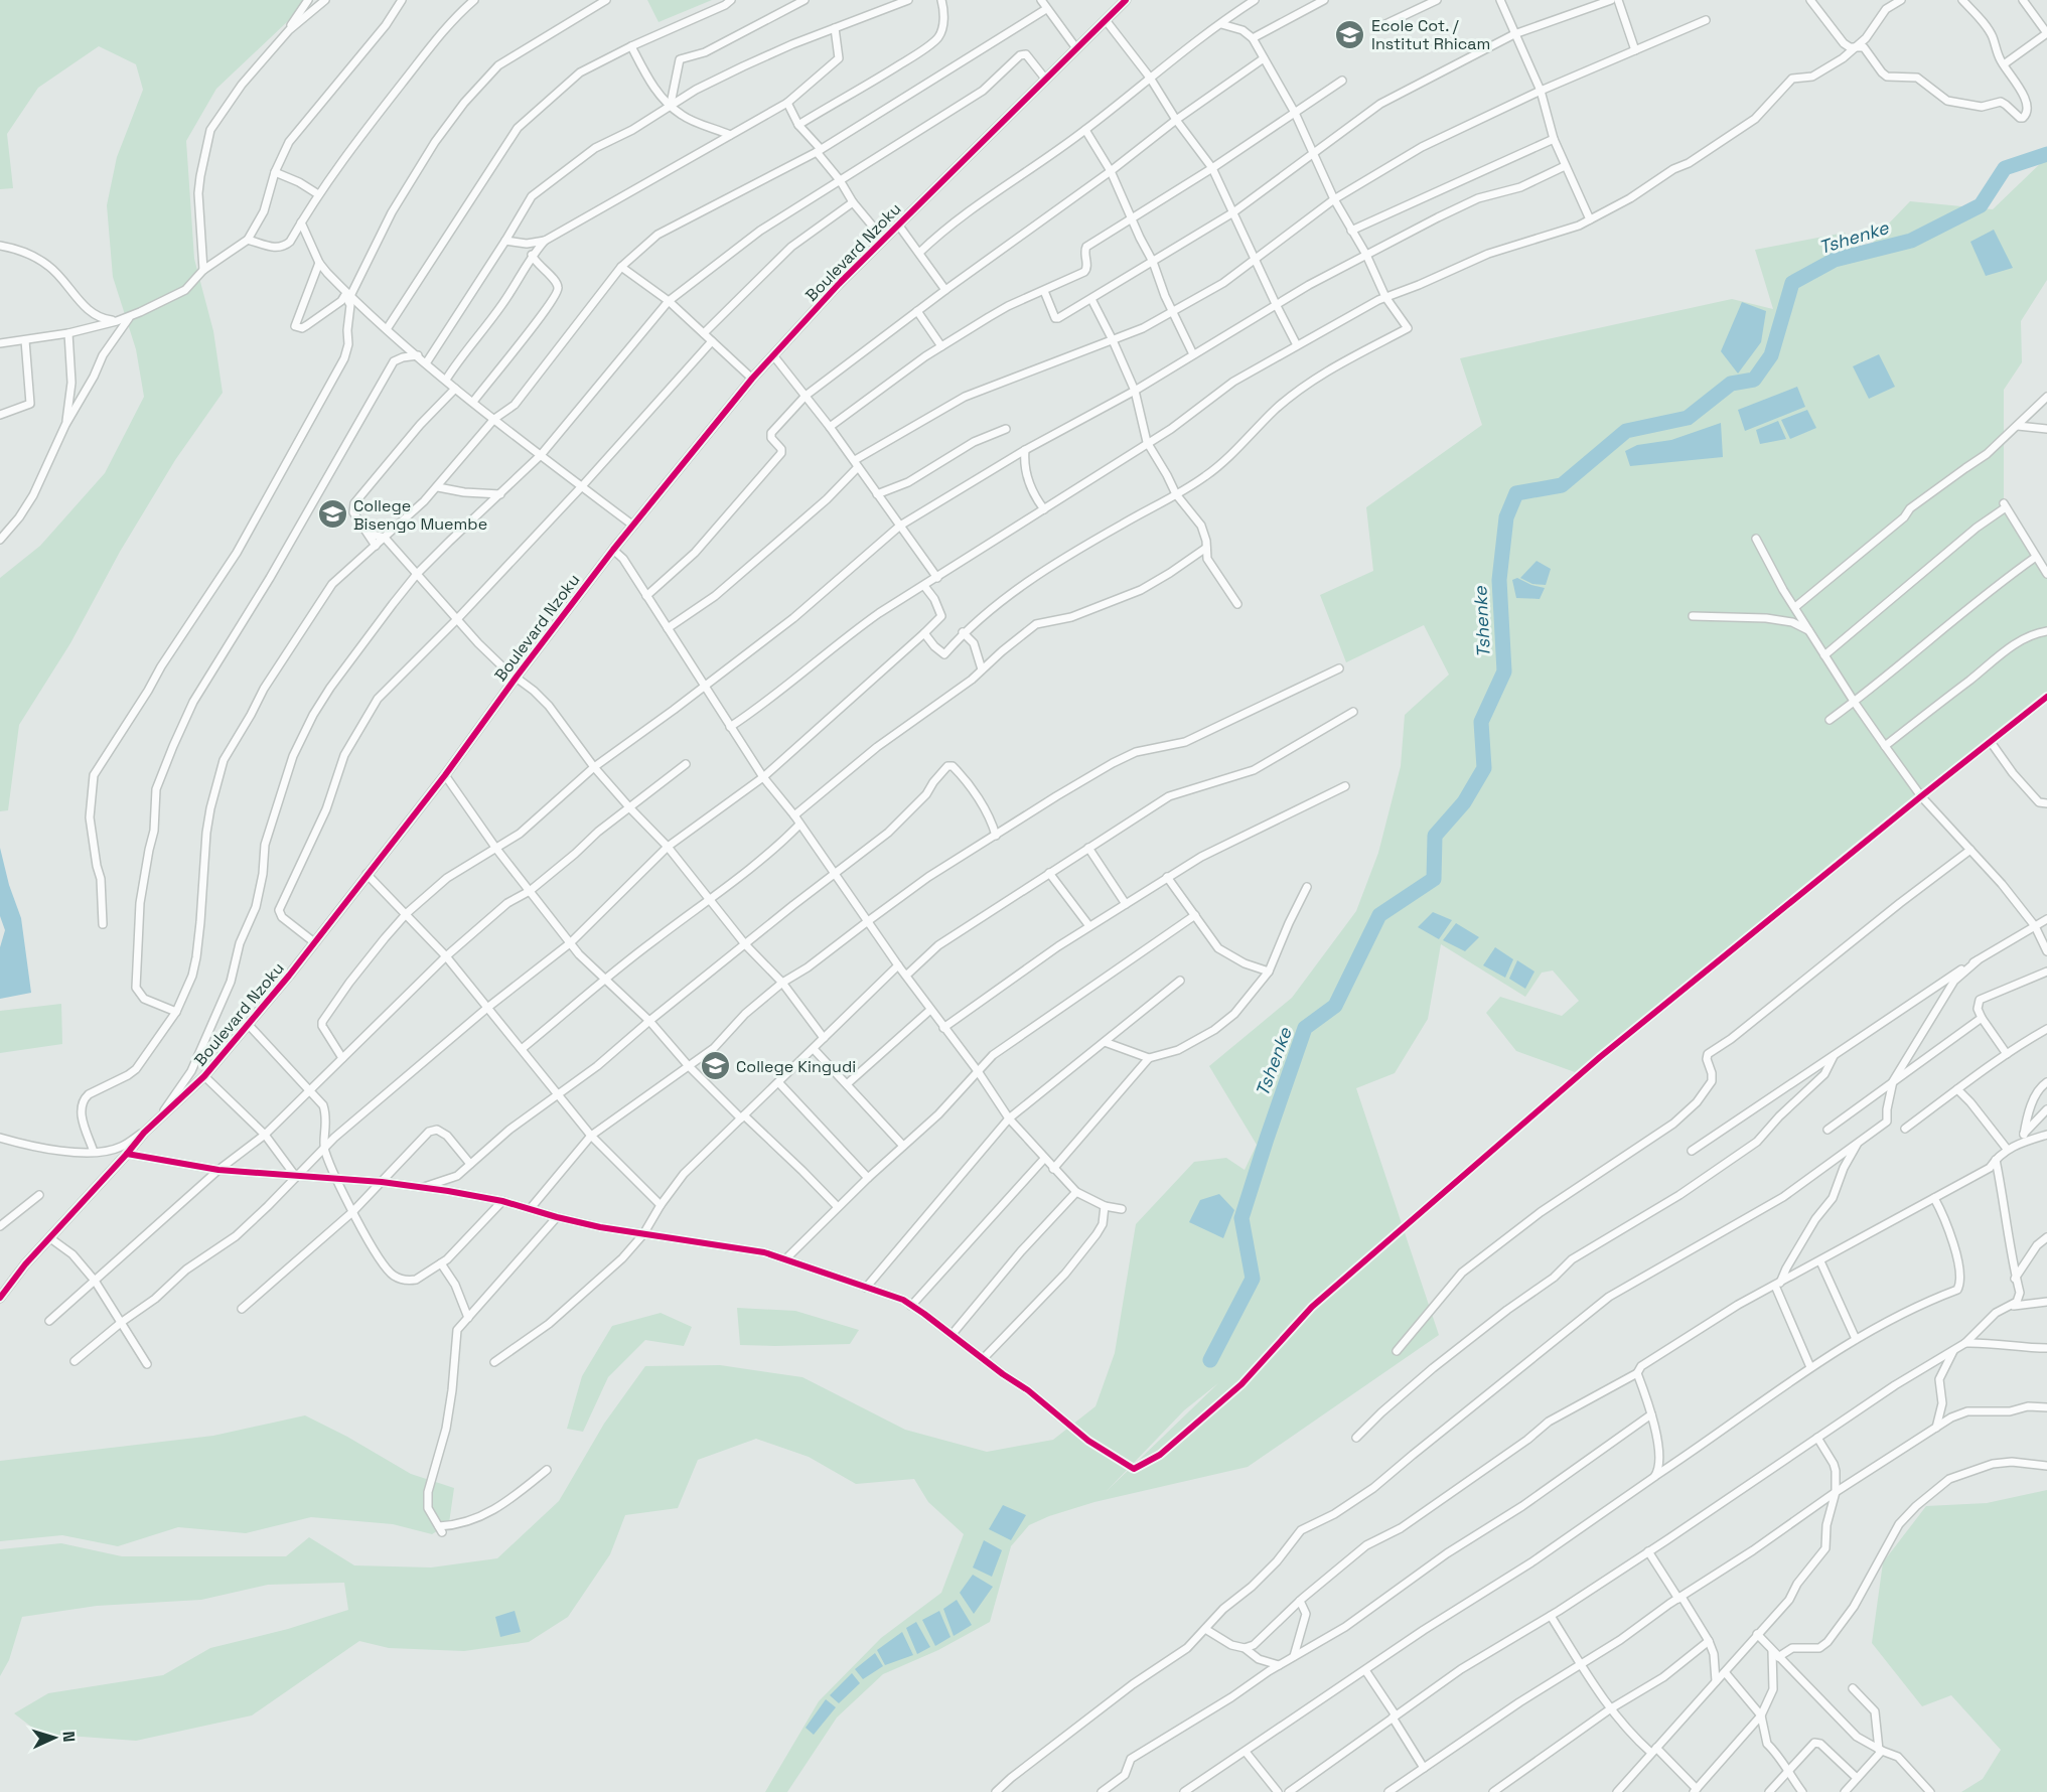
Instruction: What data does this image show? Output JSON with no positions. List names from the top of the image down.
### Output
{
  "streets": {
    "street": ["Boulevard Nzoku"]
  },
  "water": ["Tshenke"],
  "places": {
    "school or university": ["Ecole Cot. / Institut Rhicam", "College Bisengo Muembe", "College Kingudi"]
  },
  "north": "right"
}
